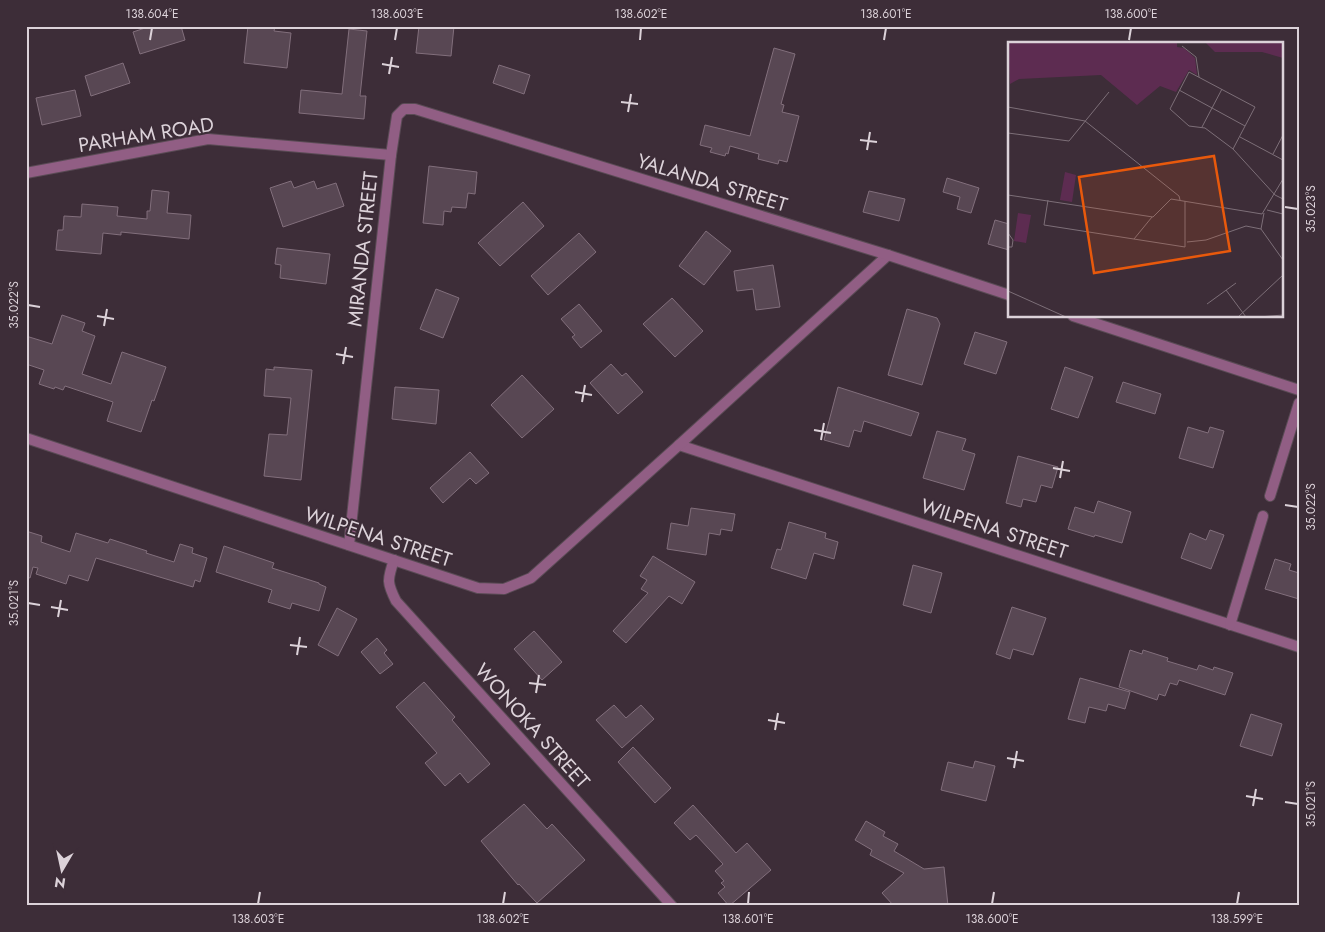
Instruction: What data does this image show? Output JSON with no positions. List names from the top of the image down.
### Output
{
  "streets": {
    "street": [
      "PARHAM ROAD",
      "YALANDA STREET",
      "MIRANDA STREET",
      "WILPENA STREET",
      "WONOKA STREET"
    ]
  },
  "crossings": [
    ["PARHAM ROAD", "MIRANDA STREET"],
    ["YALANDA STREET", "MIRANDA STREET"],
    ["YALANDA STREET", "WILPENA STREET"],
    ["MIRANDA STREET", "WILPENA STREET"],
    ["WILPENA STREET", "WONOKA STREET"]
  ],
  "north": "bottom",
  "coordinates": [
    "138.604°E",
    "138.603°E",
    "138.602°E",
    "138.601°E",
    "138.600°E",
    "35.023°S",
    "35.022°S",
    "35.021°S",
    "138.599°E"
  ]
}
